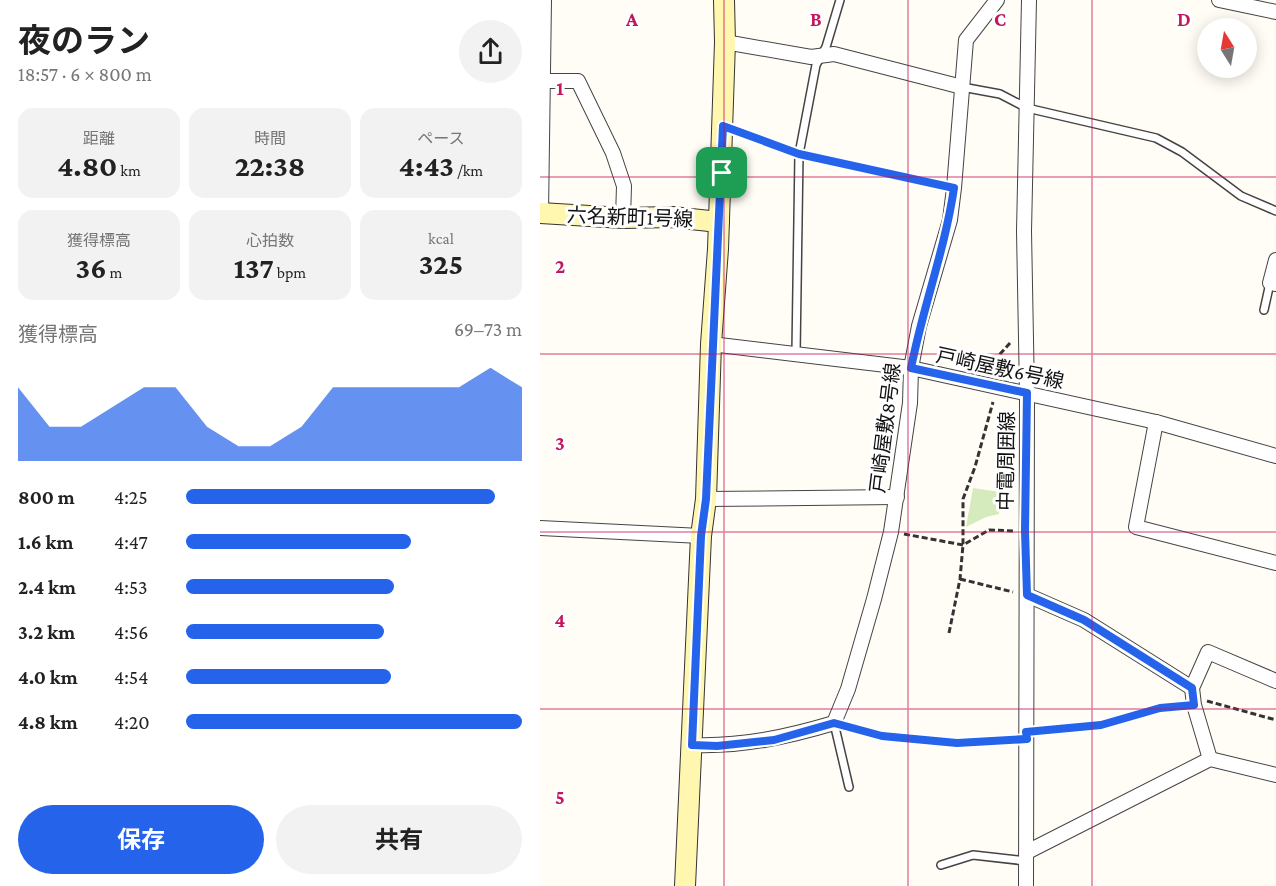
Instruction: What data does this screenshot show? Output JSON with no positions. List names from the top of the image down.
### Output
{
  "streets": {
    "main road": ["六名新町1号線"],
    "street": ["戸崎屋敷6号線", "戸崎屋敷8号線", "中電周囲線"]
  },
  "crossings": [
    ["戸崎屋敷6号線", "戸崎屋敷8号線"],
    ["戸崎屋敷6号線", "中電周囲線"]
  ],
  "north": "top",
  "page": {
    "heading": ["夜のラン", "18:57 · 6 × 800 m"],
    "stats": [
      ["距離", "4.80 km"],
      ["時間", "22:38"],
      ["ペース", "4:43 /km"],
      ["獲得標高", "36 m"],
      ["心拍数", "137 bpm"],
      ["kcal", "325"]
    ],
    "chart": ["獲得標高", "69–73 m"],
    "list": [
      {
        "name": "800 m",
        "note": "4:25"
      },
      {
        "name": "1.6 km",
        "note": "4:47"
      },
      {
        "name": "2.4 km",
        "note": "4:53"
      },
      {
        "name": "3.2 km",
        "note": "4:56"
      },
      {
        "name": "4.0 km",
        "note": "4:54"
      },
      {
        "name": "4.8 km",
        "note": "4:20"
      }
    ],
    "buttons": ["保存", "共有"]
  },
  "grid": {
    "columns": [
      "A",
      "B",
      "C",
      "D"
    ],
    "rows": [
      "1",
      "2",
      "3",
      "4",
      "5"
    ]
  }
}
